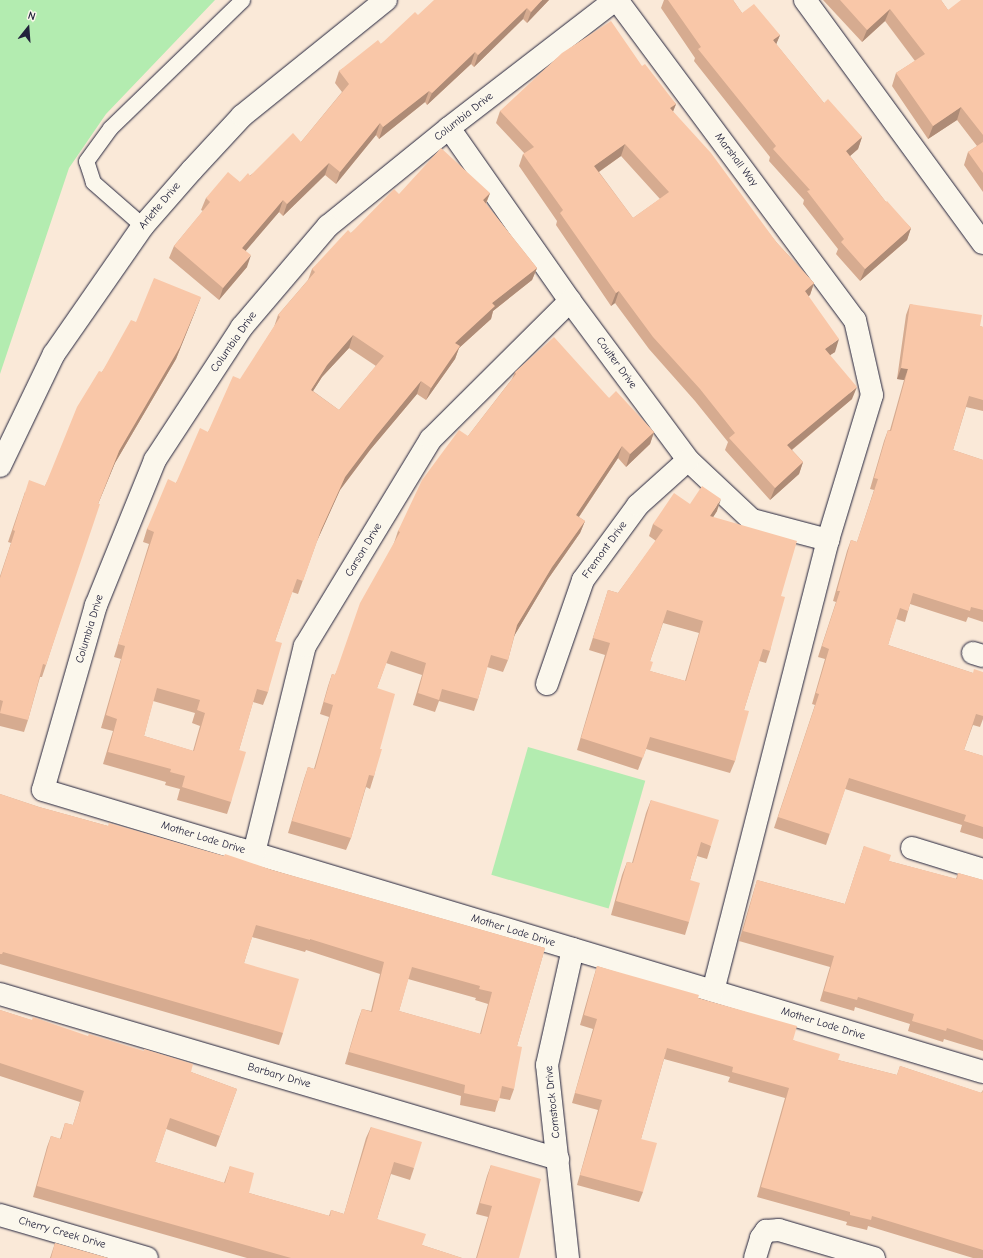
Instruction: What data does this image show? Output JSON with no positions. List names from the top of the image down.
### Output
{
  "streets": {
    "street": [
      "Columbia Drive",
      "Marshall Way",
      "Arlette Drive",
      "Coulter Drive",
      "Carson Drive",
      "Fremont Drive",
      "Mother Lode Drive",
      "Barbary Drive",
      "Comstock Drive",
      "Cherry Creek Drive"
    ]
  },
  "crossings": [
    ["Columbia Drive", "Marshall Way"],
    ["Columbia Drive", "Coulter Drive"],
    ["Columbia Drive", "Mother Lode Drive"],
    ["Marshall Way", "Coulter Drive"],
    ["Coulter Drive", "Carson Drive"],
    ["Coulter Drive", "Fremont Drive"],
    ["Carson Drive", "Mother Lode Drive"],
    ["Mother Lode Drive", "Comstock Drive"],
    ["Barbary Drive", "Comstock Drive"]
  ],
  "north": "top"
}
